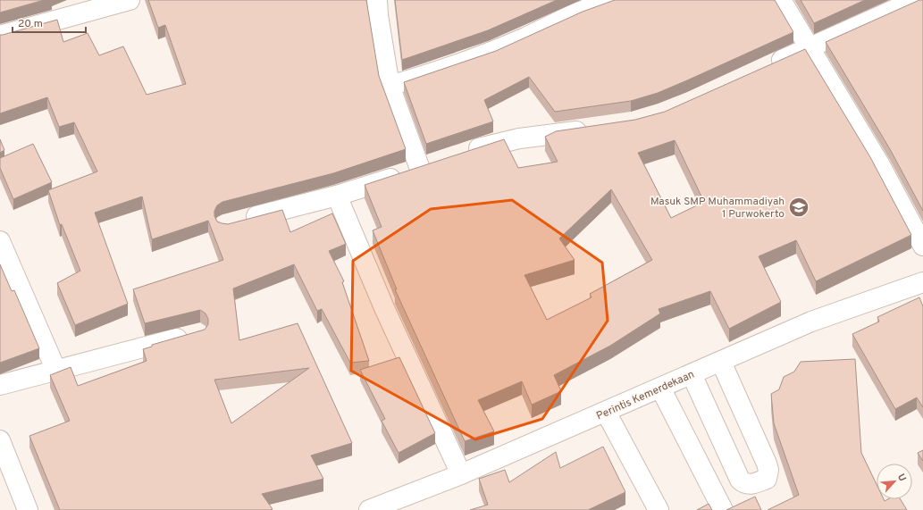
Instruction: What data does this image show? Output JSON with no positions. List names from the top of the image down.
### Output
{
  "streets": {
    "street": ["Perintis Kemerdekaan"]
  },
  "places": {
    "school or university": ["Masuk SMP Muhammadiyah 1 Purwokerto"]
  },
  "scale_bar": "20 m",
  "north": "top right"
}
